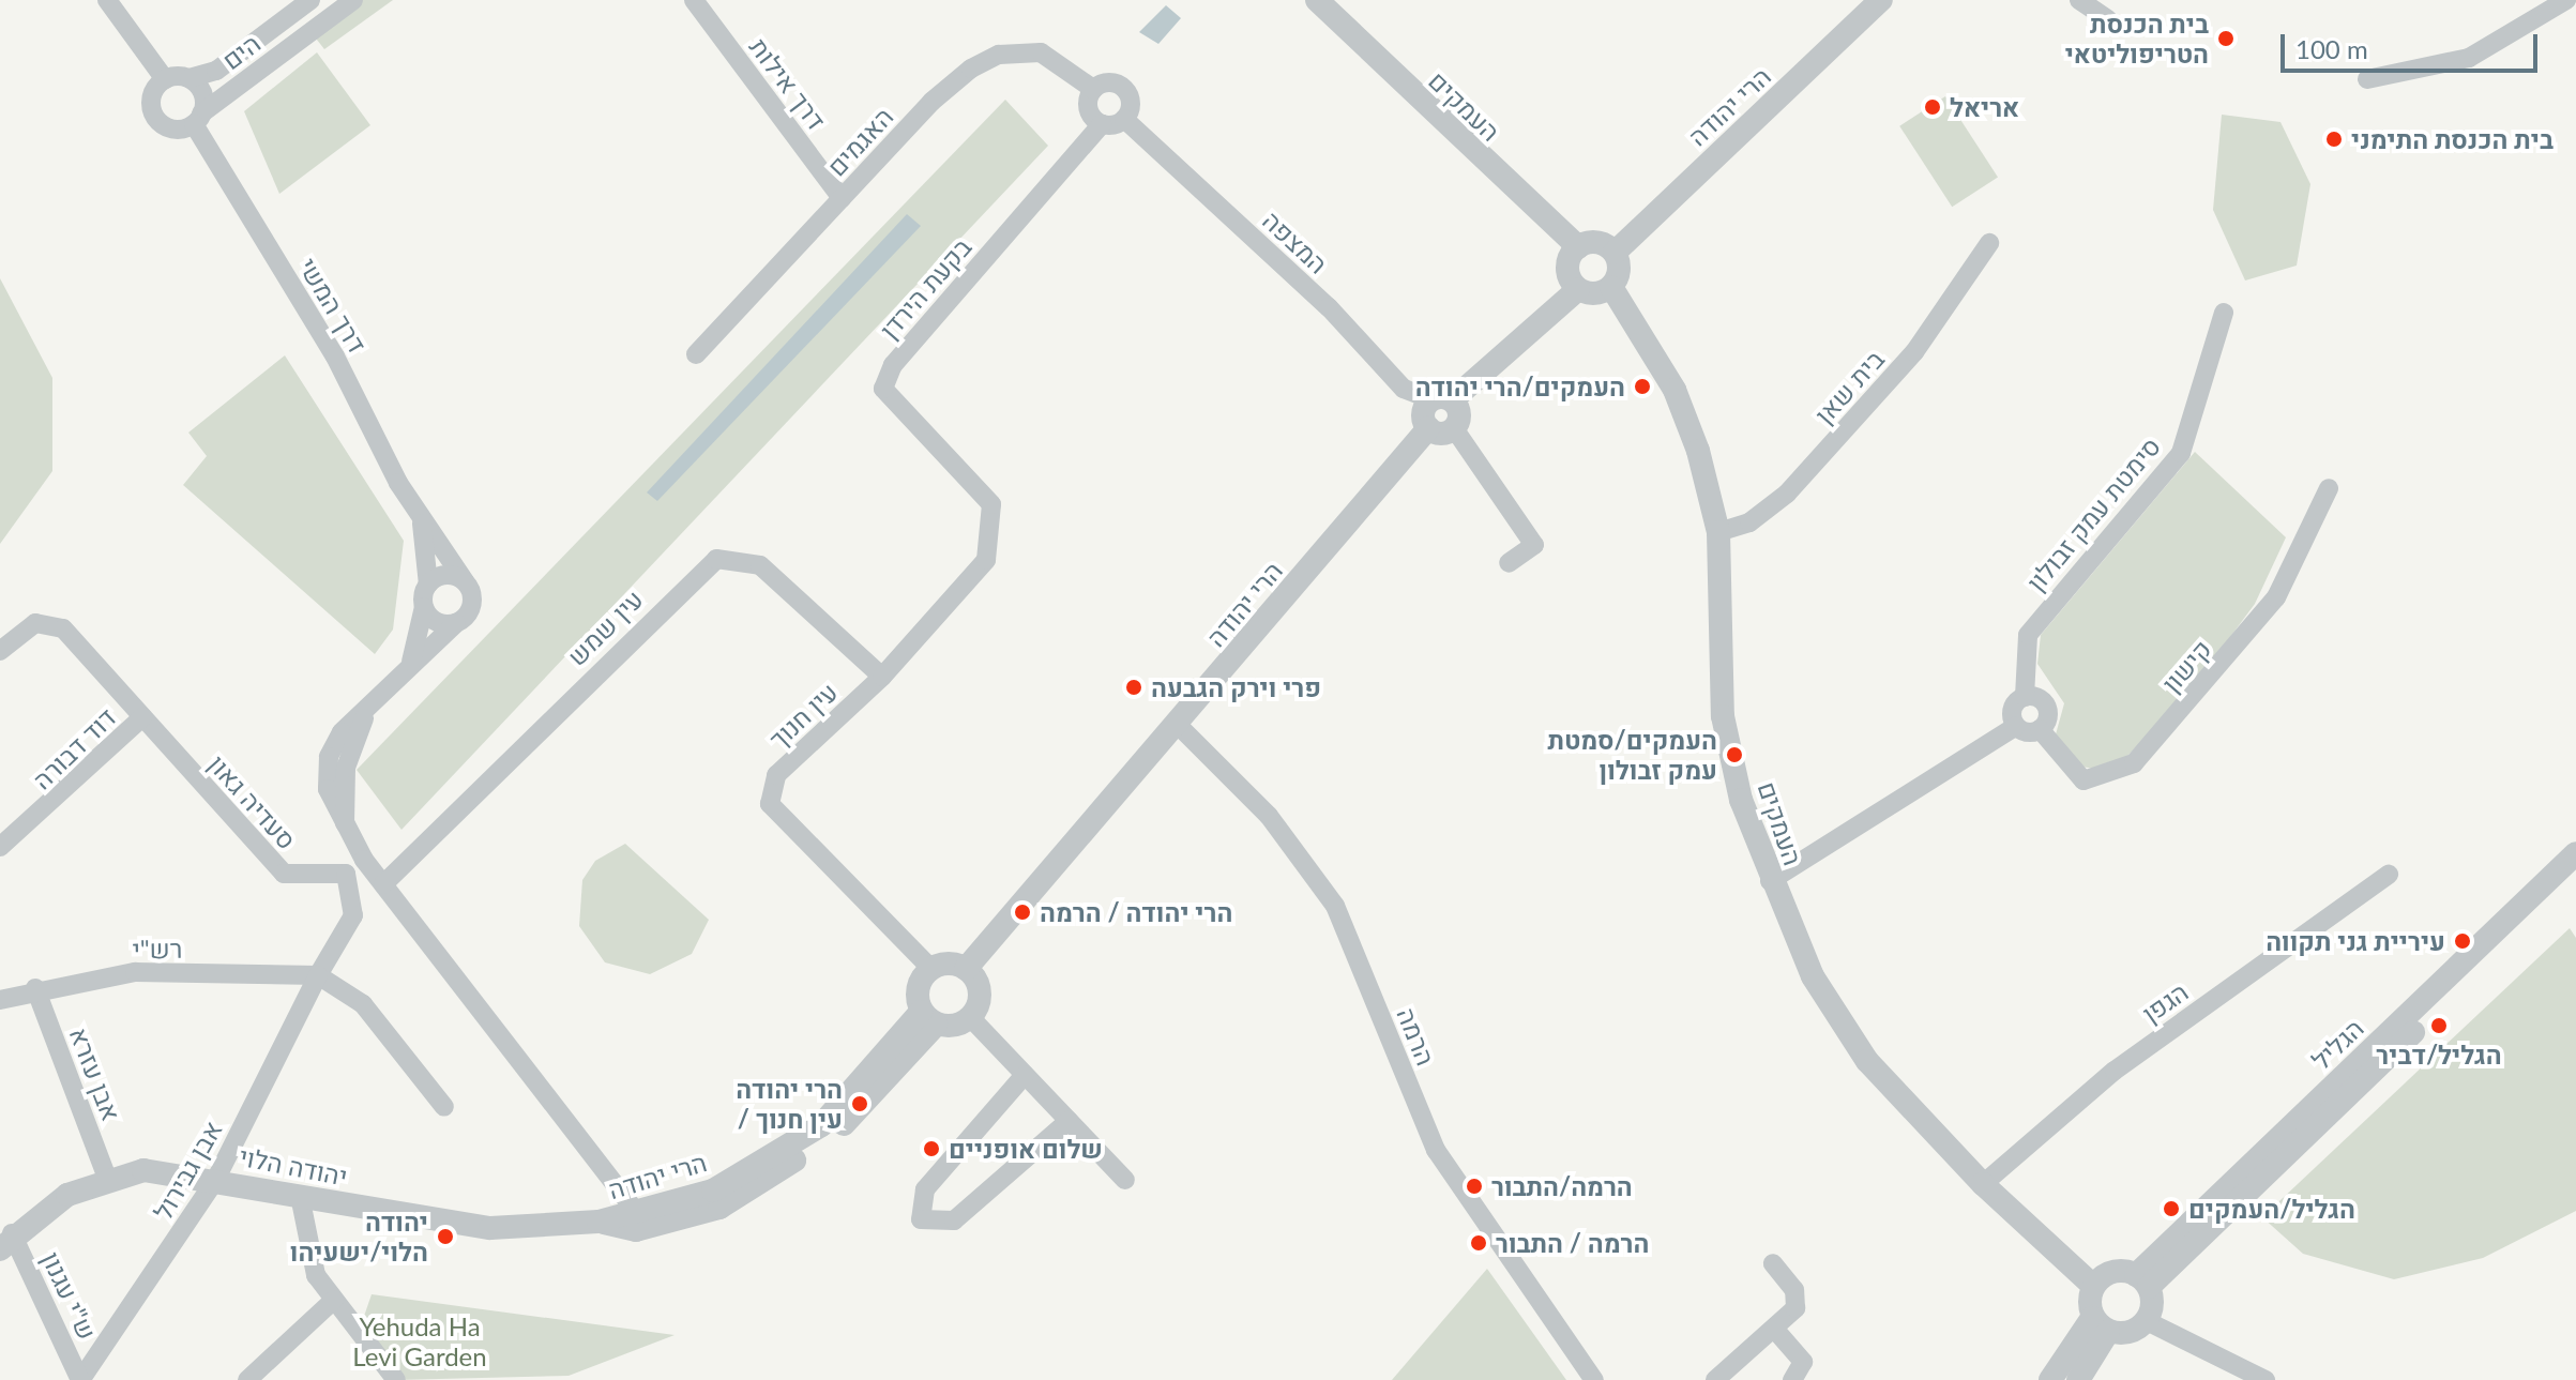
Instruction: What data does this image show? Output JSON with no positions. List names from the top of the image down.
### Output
{
  "streets": {
    "street": [
      "הים",
      "דרך אילות",
      "העמקים",
      "הרי יהודה",
      "האגמים",
      "המצפה",
      "בקעת הירדן",
      "דרך המשי",
      "בית שאן",
      "סימטת עמק זבולון",
      "עין שמש",
      "קישון",
      "עין חנוך",
      "דוד דבורה",
      "סעדיה גאון",
      "רש\"י",
      "הגפן",
      "הרמה",
      "הגליל",
      "אבן עזרא",
      "יהודה הלוי",
      "אבן גבירול",
      "ש\"י עגנון"
    ]
  },
  "crossings": [
    ["הים", "דרך המשי"],
    ["דרך אילות", "האגמים"],
    ["העמקים", "הרי יהודה"],
    ["העמקים", "בית שאן"],
    ["העמקים", "הגפן"],
    ["העמקים", "הגליל"],
    ["הרי יהודה", "עין חנוך"],
    ["הרי יהודה", "הרמה"],
    ["הרי יהודה", "יהודה הלוי"],
    ["האגמים", "המצפה"],
    ["האגמים", "בקעת הירדן"],
    ["המצפה", "בקעת הירדן"],
    ["בקעת הירדן", "עין חנוך"],
    ["עין שמש", "עין חנוך"],
    ["דוד דבורה", "סעדיה גאון"],
    ["סעדיה גאון", "רש\"י"],
    ["סעדיה גאון", "אבן גבירול"],
    ["רש\"י", "אבן עזרא"],
    ["רש\"י", "אבן גבירול"],
    ["אבן עזרא", "יהודה הלוי"],
    ["יהודה הלוי", "אבן גבירול"],
    ["יהודה הלוי", "ש\"י עגנון"],
    ["אבן גבירול", "ש\"י עגנון"]
  ],
  "parks": ["Yehuda Ha Levi Garden"],
  "places": [
    "בית הכנסת הטריפוליטאי",
    "אריאל",
    "בית הכנסת התימני",
    "העמקים/הרי יהודה",
    "פרי וירק הגבעה",
    "העמקים/סמטת עמק זבולון",
    "הרי יהודה / הרמה",
    "עיריית גני תקווה",
    "הגליל/דביר",
    "הרי יהודה / עין חנוך",
    "שלום אופניים",
    "הרמה/התבור",
    "הגליל/העמקים",
    "יהודה הלוי/ישעיהו",
    "הרמה / התבור"
  ],
  "scale_bar": "100 m"
}
